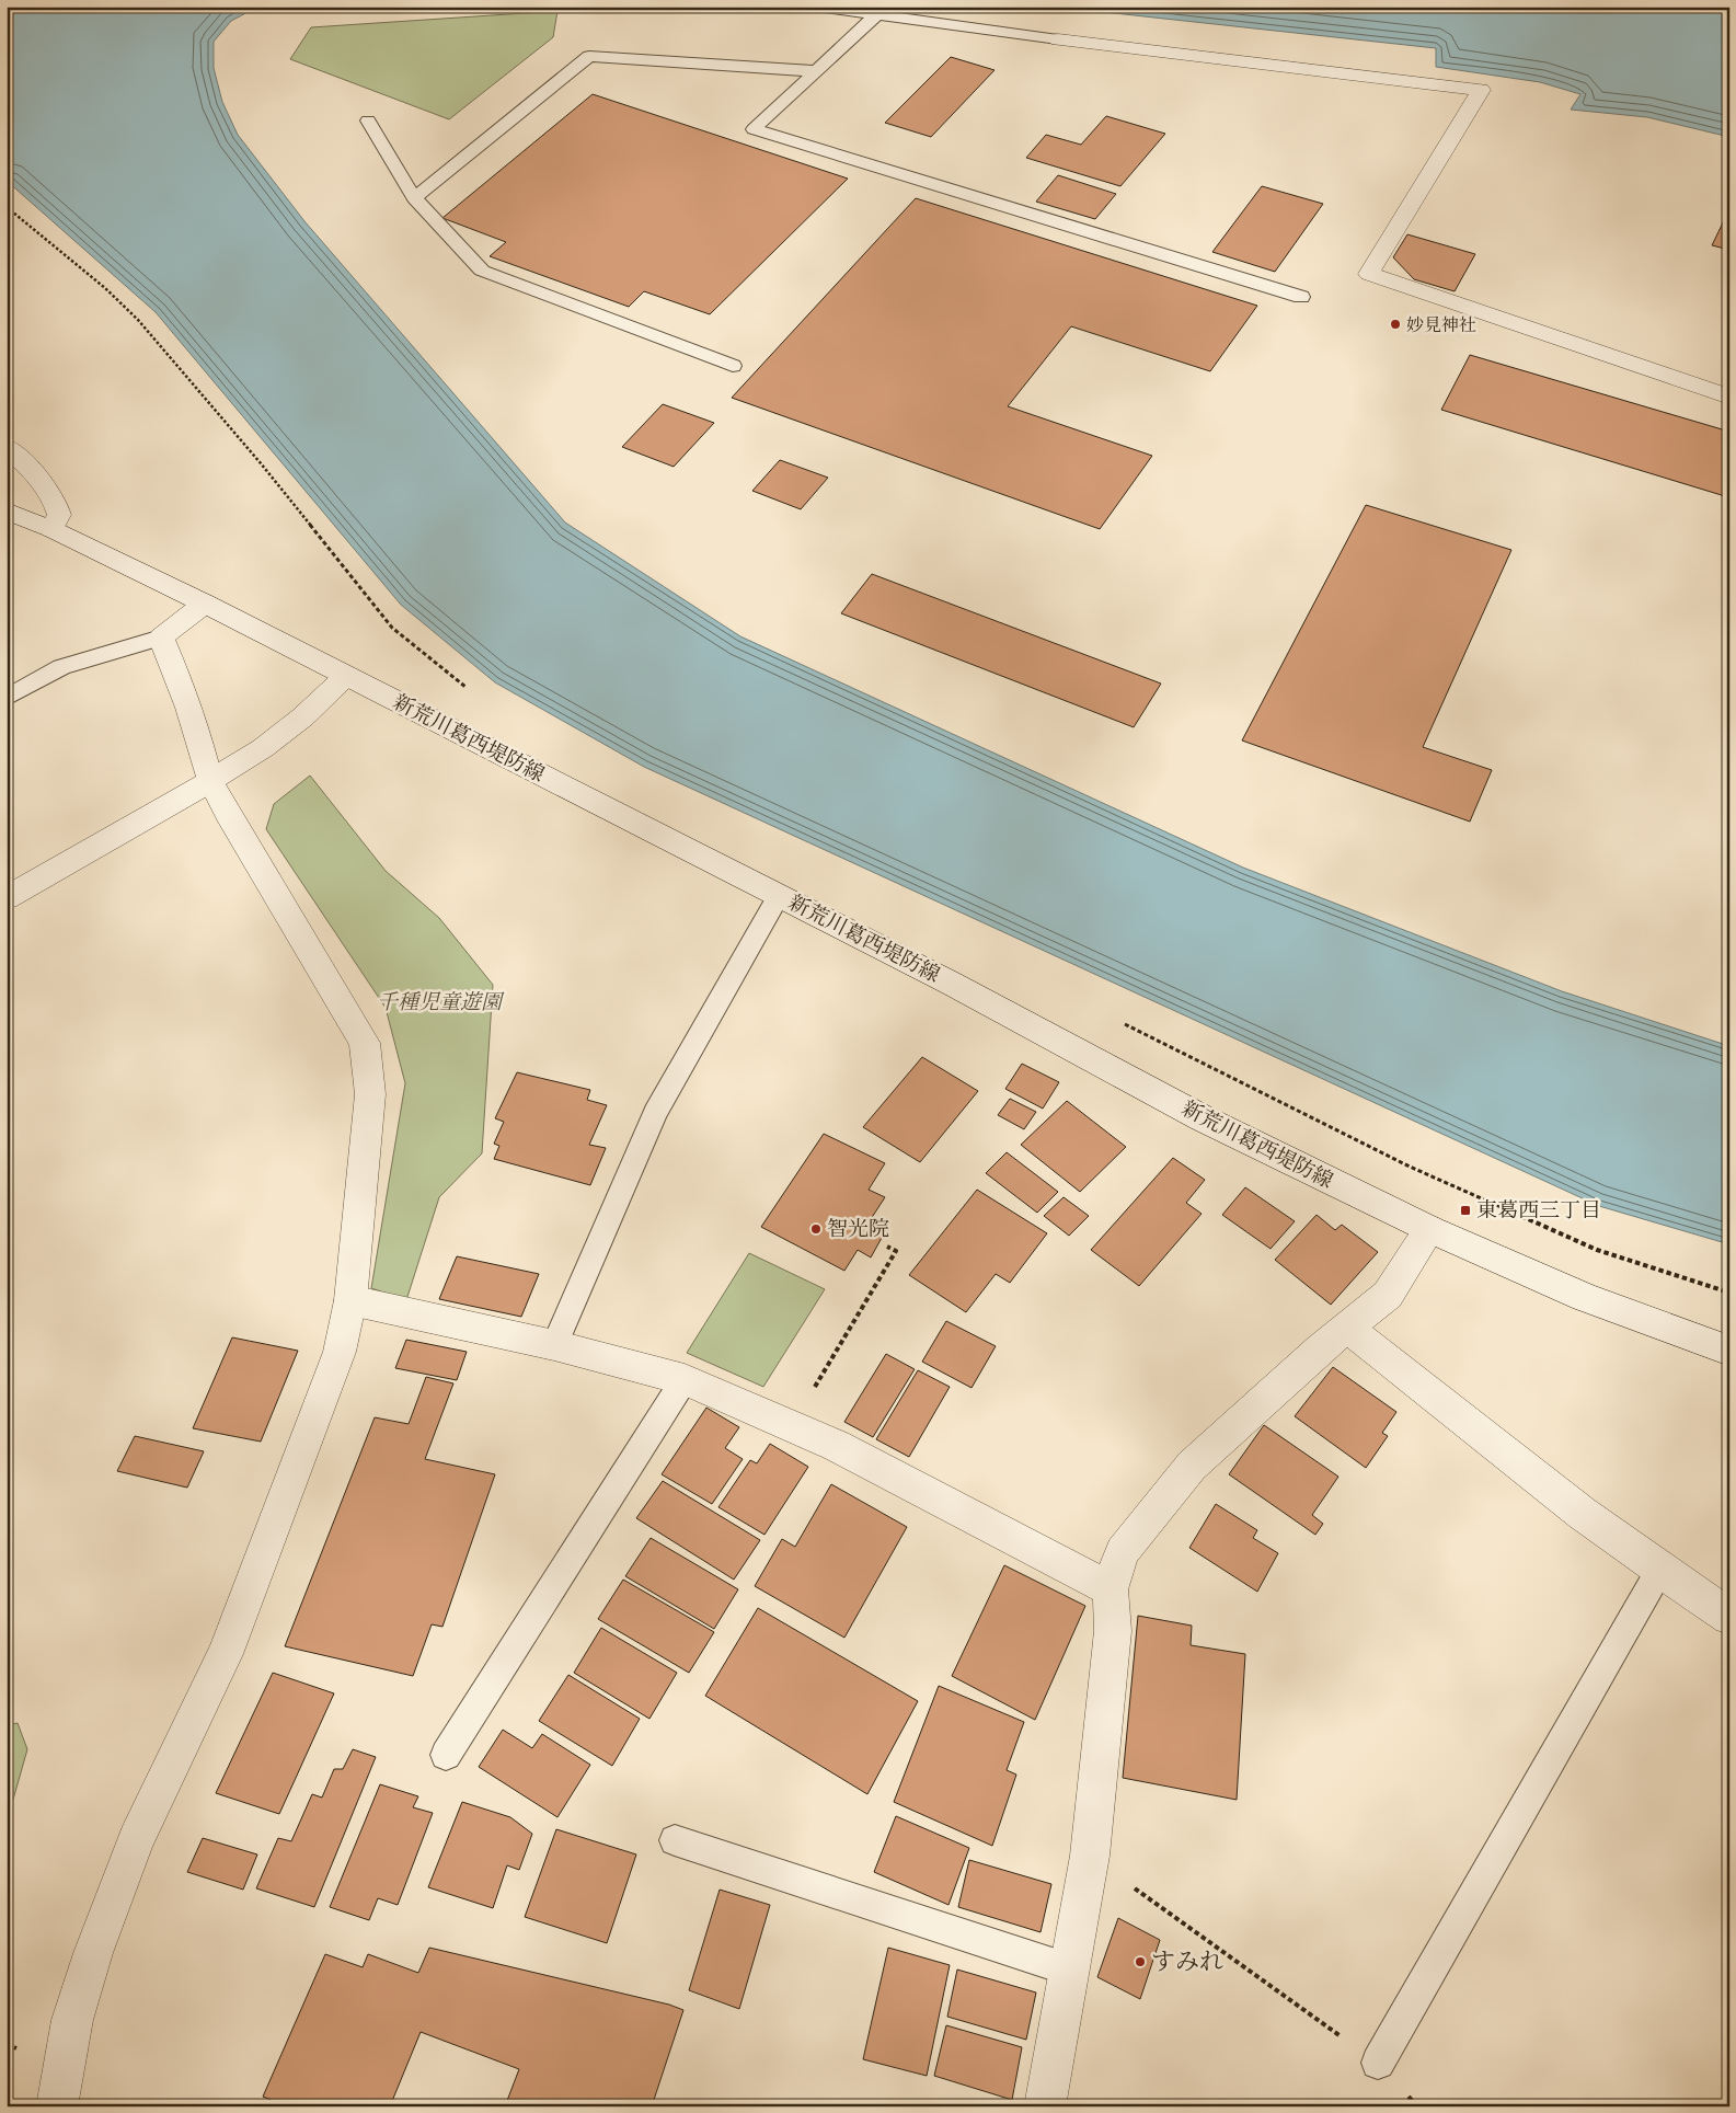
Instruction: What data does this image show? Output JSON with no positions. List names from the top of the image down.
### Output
{
  "streets": {
    "street": ["新荒川葛西堤防線"]
  },
  "parks": ["千種児童遊園"],
  "places": {
    "other": ["妙見神社", "智光院", "すみれ"],
    "transit": ["東葛西三丁目"]
  }
}
